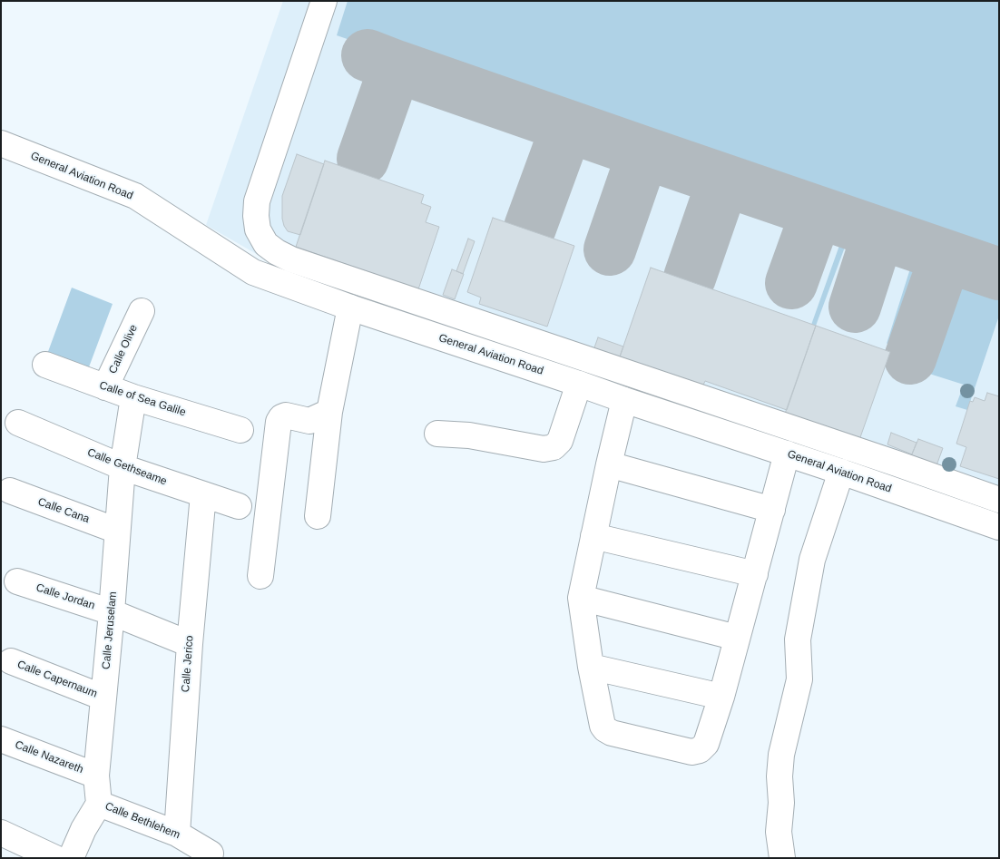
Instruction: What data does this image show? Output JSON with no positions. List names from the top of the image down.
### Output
{
  "streets": {
    "street": [
      "General Aviation Road",
      "Calle Olive",
      "Calle of Sea Galile",
      "Calle Gethseame",
      "Calle Cana",
      "Calle Jordan",
      "Calle Jeruselam",
      "Calle Jerico",
      "Calle Capernaum",
      "Calle Nazareth",
      "Calle Bethlehem"
    ]
  },
  "crossings": [
    ["Calle Olive", "Calle of Sea Galile"],
    ["Calle of Sea Galile", "Calle Jeruselam"],
    ["Calle Gethseame", "Calle Jeruselam"],
    ["Calle Gethseame", "Calle Jerico"],
    ["Calle Cana", "Calle Jeruselam"],
    ["Calle Jordan", "Calle Jeruselam"],
    ["Calle Jordan", "Calle Jerico"],
    ["Calle Jeruselam", "Calle Capernaum"],
    ["Calle Jeruselam", "Calle Nazareth"],
    ["Calle Jeruselam", "Calle Bethlehem"],
    ["Calle Jerico", "Calle Bethlehem"]
  ]
}
